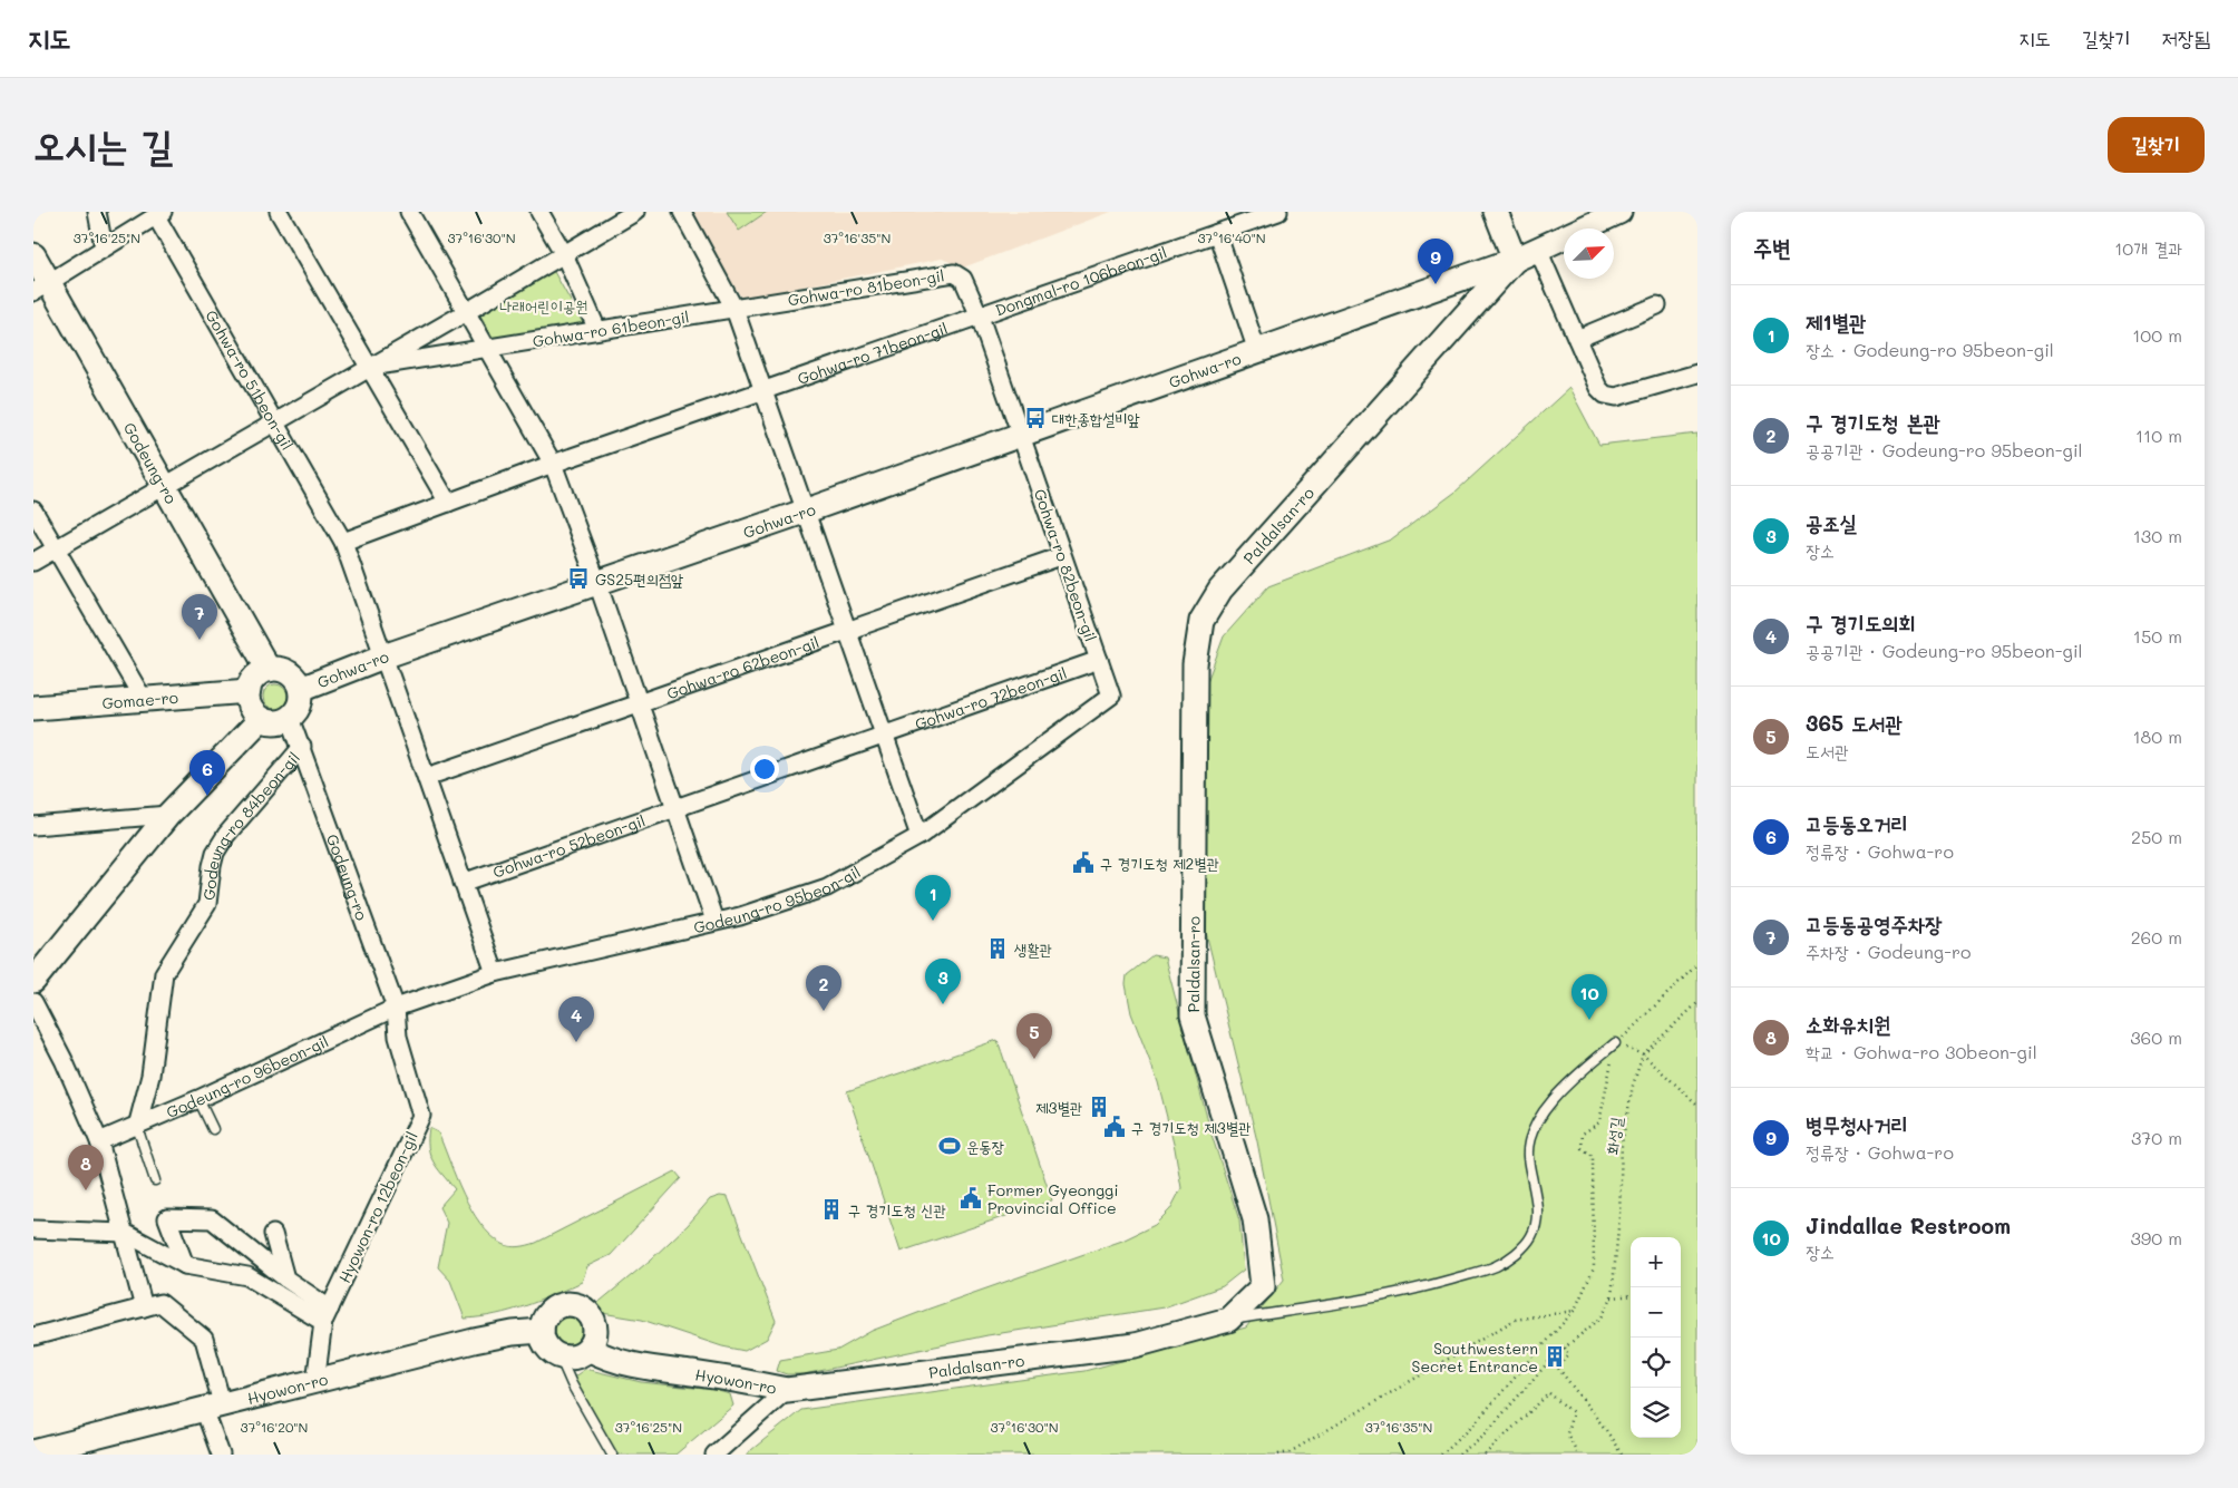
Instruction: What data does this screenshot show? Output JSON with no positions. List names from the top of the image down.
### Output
{
  "streets": {
    "street": [
      "Dongmal-ro 106beon-gil",
      "Gohwa-ro 81beon-gil",
      "Gohwa-ro 61beon-gil",
      "Gohwa-ro 71beon-gil",
      "Gohwa-ro",
      "Gohwa-ro 51beon-gil",
      "Godeung-ro",
      "Paldalsan-ro",
      "Gohwa-ro 82beon-gil",
      "Gohwa-ro 62beon-gil",
      "Gohwa-ro 72beon-gil",
      "Gomae-ro",
      "Godeung-ro 84beon-gil",
      "Gohwa-ro 52beon-gil",
      "Godeung-ro 95beon-gil",
      "Godeung-ro 96beon-gil",
      "Hyowon-ro 12beon-gil",
      "Hyowon-ro"
    ],
    "path": ["화성길"]
  },
  "crossings": [
    ["Dongmal-ro 106beon-gil", "Gohwa-ro 81beon-gil"],
    ["Dongmal-ro 106beon-gil", "Gohwa-ro 71beon-gil"],
    ["Dongmal-ro 106beon-gil", "Gohwa-ro"],
    ["Gohwa-ro 81beon-gil", "Gohwa-ro 61beon-gil"],
    ["Gohwa-ro 81beon-gil", "Gohwa-ro 71beon-gil"],
    ["Gohwa-ro 81beon-gil", "Gohwa-ro"],
    ["Gohwa-ro 81beon-gil", "Gohwa-ro 82beon-gil"],
    ["Gohwa-ro", "Gohwa-ro 51beon-gil"],
    ["Gohwa-ro", "Godeung-ro"],
    ["Gohwa-ro", "Paldalsan-ro"],
    ["Gohwa-ro", "Gohwa-ro 82beon-gil"],
    ["Gohwa-ro", "Gomae-ro"],
    ["Godeung-ro", "Gomae-ro"],
    ["Godeung-ro", "Godeung-ro 84beon-gil"],
    ["Godeung-ro", "Godeung-ro 95beon-gil"],
    ["Godeung-ro", "Godeung-ro 96beon-gil"],
    ["Godeung-ro", "Hyowon-ro 12beon-gil"],
    ["Paldalsan-ro", "Hyowon-ro"],
    ["Gohwa-ro 82beon-gil", "Gohwa-ro 72beon-gil"],
    ["Gohwa-ro 82beon-gil", "Godeung-ro 95beon-gil"],
    ["Godeung-ro 84beon-gil", "Godeung-ro 96beon-gil"],
    ["Godeung-ro 95beon-gil", "Godeung-ro 96beon-gil"],
    ["Godeung-ro 95beon-gil", "Hyowon-ro 12beon-gil"],
    ["Godeung-ro 96beon-gil", "Hyowon-ro 12beon-gil"],
    ["Hyowon-ro 12beon-gil", "Hyowon-ro"]
  ],
  "parks": ["나래어린이공원"],
  "places": {
    "bus stop": ["대한종합설비앞", "GS25편의점앞"],
    "public building": ["구 경기도청 제2별관", "구 경기도청 제3별관", "Former Gyeonggi Provincial Office"],
    "building": [
      "생활관",
      "제3별관",
      "구 경기도청 신관",
      "Southwestern Secret Entrance"
    ],
    "sports": ["운동장"]
  },
  "north": "top right",
  "page": {
    "header": "지도",
    "nav": ["지도", "길찾기", "저장됨"],
    "buttons": "길찾기",
    "title": "오시는 길",
    "heading": ["주변", "10개 결과"],
    "pins": [
      "9",
      "7",
      "6",
      "1",
      "3",
      "2",
      "10",
      "4",
      "5",
      "8"
    ],
    "list": [
      {
        "mark": "1",
        "name": "제1별관",
        "note": "장소 · Godeung-ro 95beon-gil",
        "value": "100 m"
      },
      {
        "mark": "2",
        "name": "구 경기도청 본관",
        "note": "공공기관 · Godeung-ro 95beon-gil",
        "value": "110 m"
      },
      {
        "mark": "3",
        "name": "공조실",
        "note": "장소",
        "value": "130 m"
      },
      {
        "mark": "4",
        "name": "구 경기도의회",
        "note": "공공기관 · Godeung-ro 95beon-gil",
        "value": "150 m"
      },
      {
        "mark": "5",
        "name": "365 도서관",
        "note": "도서관",
        "value": "180 m"
      },
      {
        "mark": "6",
        "name": "고등동오거리",
        "note": "정류장 · Gohwa-ro",
        "value": "250 m"
      },
      {
        "mark": "7",
        "name": "고등동공영주차장",
        "note": "주차장 · Godeung-ro",
        "value": "260 m"
      },
      {
        "mark": "8",
        "name": "소화유치원",
        "note": "학교 · Gohwa-ro 30beon-gil",
        "value": "360 m"
      },
      {
        "mark": "9",
        "name": "병무청사거리",
        "note": "정류장 · Gohwa-ro",
        "value": "370 m"
      },
      {
        "mark": "10",
        "name": "Jindallae Restroom",
        "note": "장소",
        "value": "390 m"
      }
    ],
    "map_buttons": ["+", "−"]
  },
  "coordinates": [
    "37°16'30\"N",
    "37°16'35\"N",
    "37°16'40\"N",
    "37°16'25\"N",
    "37°16'20\"N"
  ]
}
